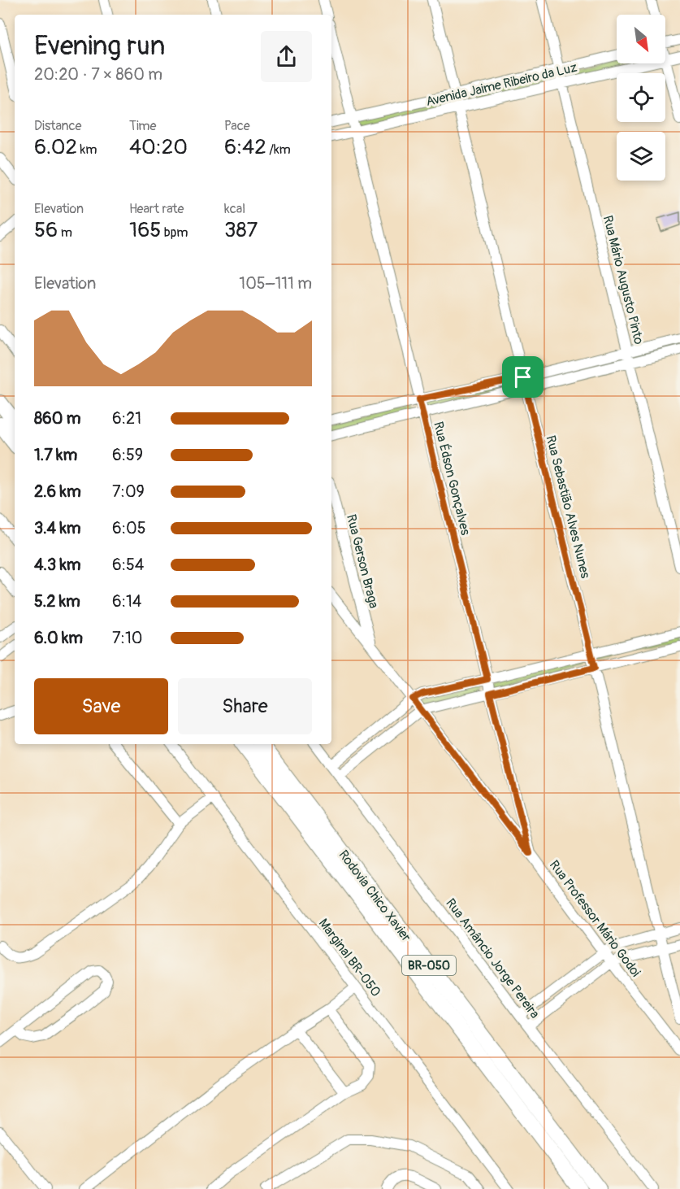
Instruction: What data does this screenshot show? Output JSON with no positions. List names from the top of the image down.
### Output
{
  "streets": {
    "highway": ["Rodovia Chico Xavier", "BR-050"],
    "street": [
      "Avenida Jaime Ribeiro da Luz",
      "Rua Mário Augusto Pinto",
      "Rua Édson Gonçalves",
      "Rua Sebastião Alves Nunes",
      "Rua Gerson Braga",
      "Rua Professor Mário Godoi",
      "Marginal BR-050",
      "Rua Amâncio Jorge Pereira"
    ]
  },
  "crossings": [
    ["Avenida Jaime Ribeiro da Luz", "Rua Mário Augusto Pinto"],
    ["Avenida Jaime Ribeiro da Luz", "Rua Édson Gonçalves"],
    ["Avenida Jaime Ribeiro da Luz", "Rua Sebastião Alves Nunes"],
    ["Rua Édson Gonçalves", "Rua Professor Mário Godoi"],
    ["Rua Gerson Braga", "Rua Professor Mário Godoi"]
  ],
  "north": "bottom right",
  "page": {
    "heading": ["Evening run", "20:20 · 7 × 860 m"],
    "stats": [
      ["Distance", "6.02 km"],
      ["Time", "40:20"],
      ["Pace", "6:42 /km"],
      ["Elevation", "56 m"],
      ["Heart rate", "165 bpm"],
      ["kcal", "387"]
    ],
    "chart": ["Elevation", "105–111 m"],
    "list": [
      {
        "name": "860 m",
        "note": "6:21"
      },
      {
        "name": "1.7 km",
        "note": "6:59"
      },
      {
        "name": "2.6 km",
        "note": "7:09"
      },
      {
        "name": "3.4 km",
        "note": "6:05"
      },
      {
        "name": "4.3 km",
        "note": "6:54"
      },
      {
        "name": "5.2 km",
        "note": "6:14"
      },
      {
        "name": "6.0 km",
        "note": "7:10"
      }
    ],
    "buttons": ["Save", "Share"]
  }
}
